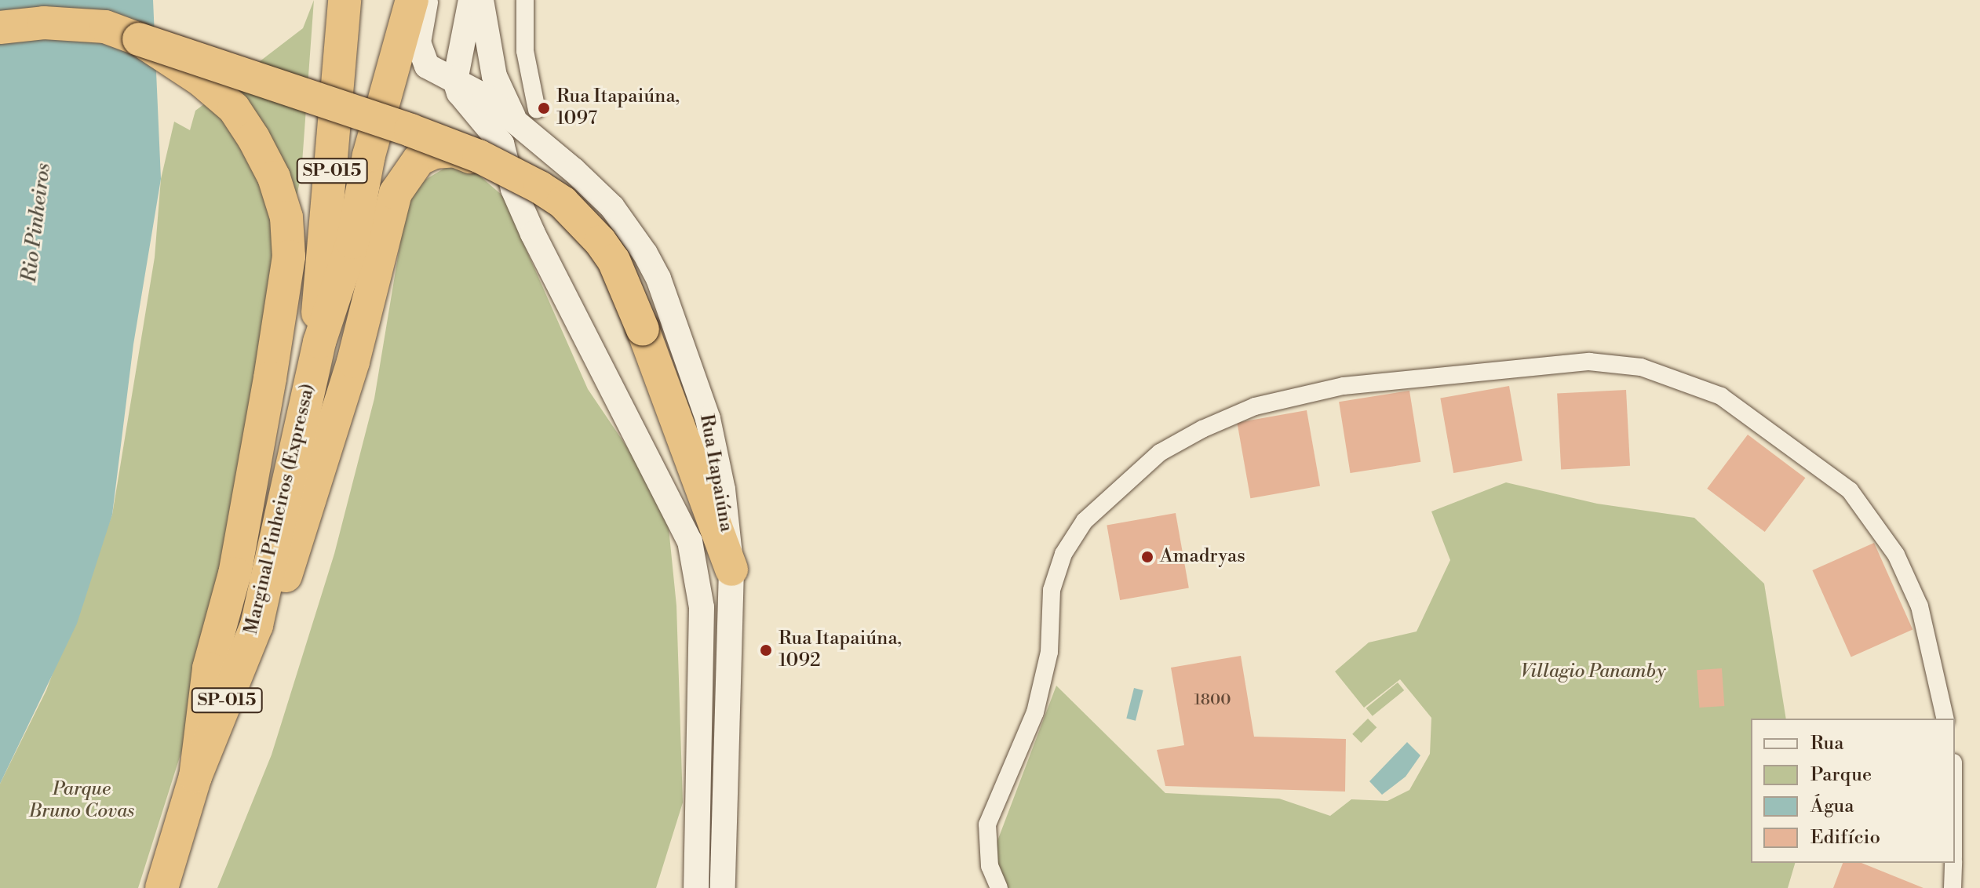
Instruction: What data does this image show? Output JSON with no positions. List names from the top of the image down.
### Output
{
  "streets": {
    "highway": ["SP-015", "Marginal Pinheiros (Expressa)"],
    "main road": ["Rua Itapaiúna"]
  },
  "crossings": [
    ["SP-015", "Marginal Pinheiros (Expressa)"]
  ],
  "water": ["Rio Pinheiros"],
  "parks": ["Villagio Panamby", "Parque Bruno Covas"],
  "places": ["Rua Itapaiúna, 1097", "Amadryas", "Rua Itapaiúna, 1092"],
  "house_numbers": ["1800"],
  "legend": [
    "Rua",
    "Parque",
    "Água",
    "Edifício"
  ]
}
